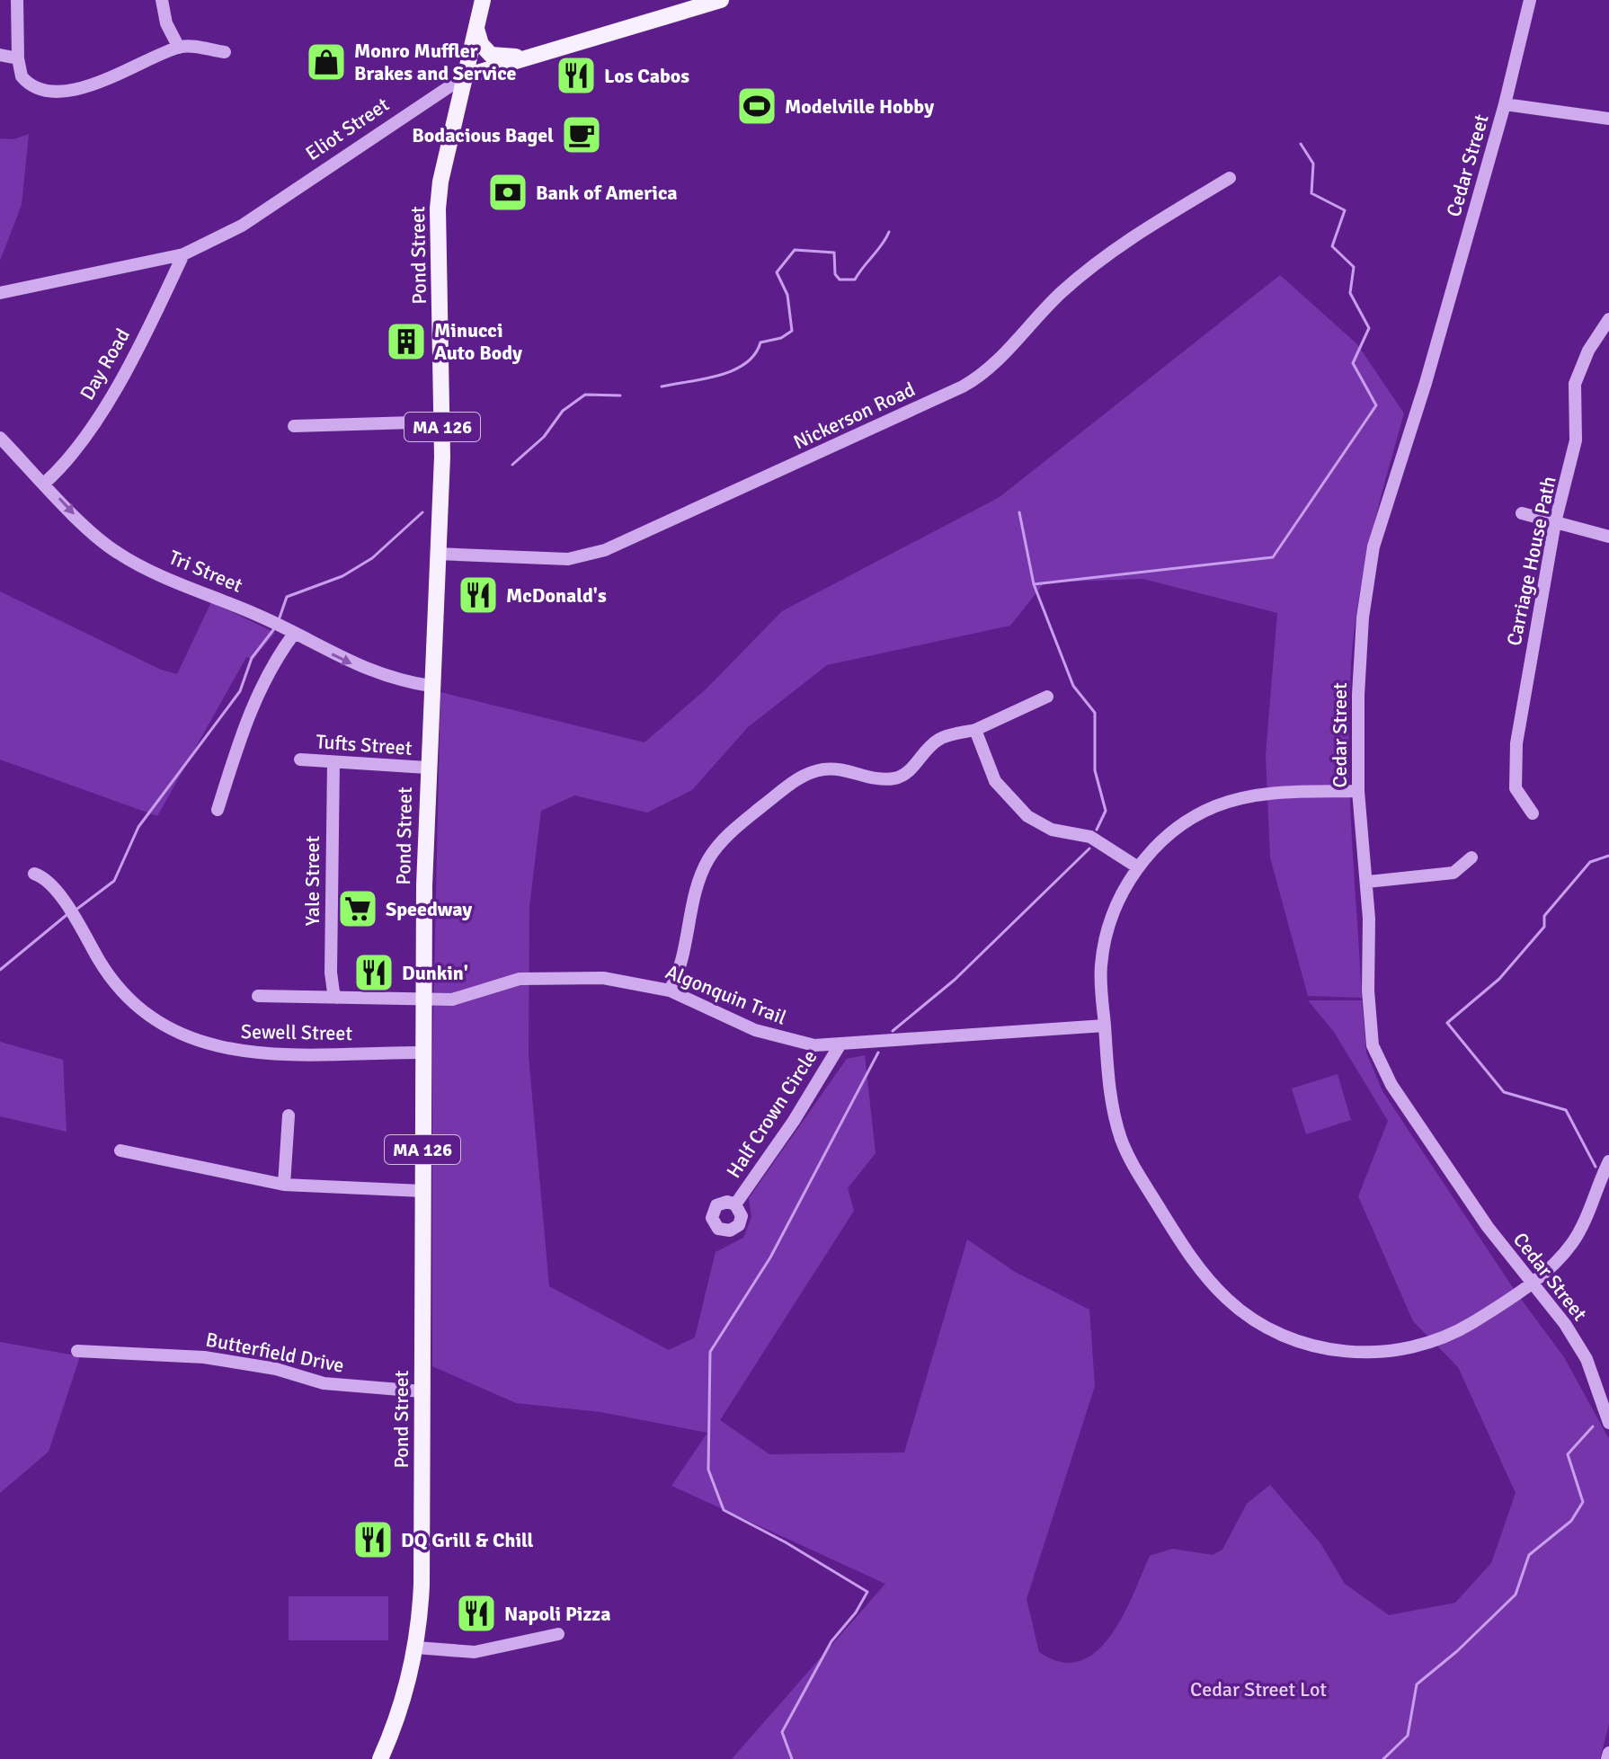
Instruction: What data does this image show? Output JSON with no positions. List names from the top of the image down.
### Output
{
  "streets": {
    "main road": ["Eliot Street", "Pond Street", "MA 126"],
    "street": [
      "Cedar Street",
      "Day Road",
      "Nickerson Road",
      "Carriage House Path",
      "Tri Street",
      "Tufts Street",
      "Yale Street",
      "Algonquin Trail",
      "Sewell Street",
      "Half Crown Circle",
      "Butterfield Drive"
    ]
  },
  "crossings": [
    ["Eliot Street", "Pond Street"],
    ["Eliot Street", "Day Road"],
    ["Pond Street", "Nickerson Road"],
    ["Pond Street", "Tri Street"],
    ["Pond Street", "Tufts Street"],
    ["Pond Street", "Algonquin Trail"],
    ["Pond Street", "Sewell Street"],
    ["Pond Street", "Butterfield Drive"],
    ["Day Road", "Tri Street"],
    ["Tufts Street", "Yale Street"],
    ["Yale Street", "Algonquin Trail"],
    ["Algonquin Trail", "Half Crown Circle"]
  ],
  "one_way": ["Tri Street"],
  "parks": ["Cedar Street Lot"],
  "places": {
    "shop": ["Monro Muffler Brakes and Service"],
    "restaurant": [
      "Los Cabos",
      "McDonald's",
      "Dunkin'",
      "DQ Grill & Chill",
      "Napoli Pizza"
    ],
    "sports": ["Modelville Hobby"],
    "cafe": ["Bodacious Bagel"],
    "bank": ["Bank of America"],
    "building": ["Minucci Auto Body"],
    "supermarket": ["Speedway"]
  }
}
